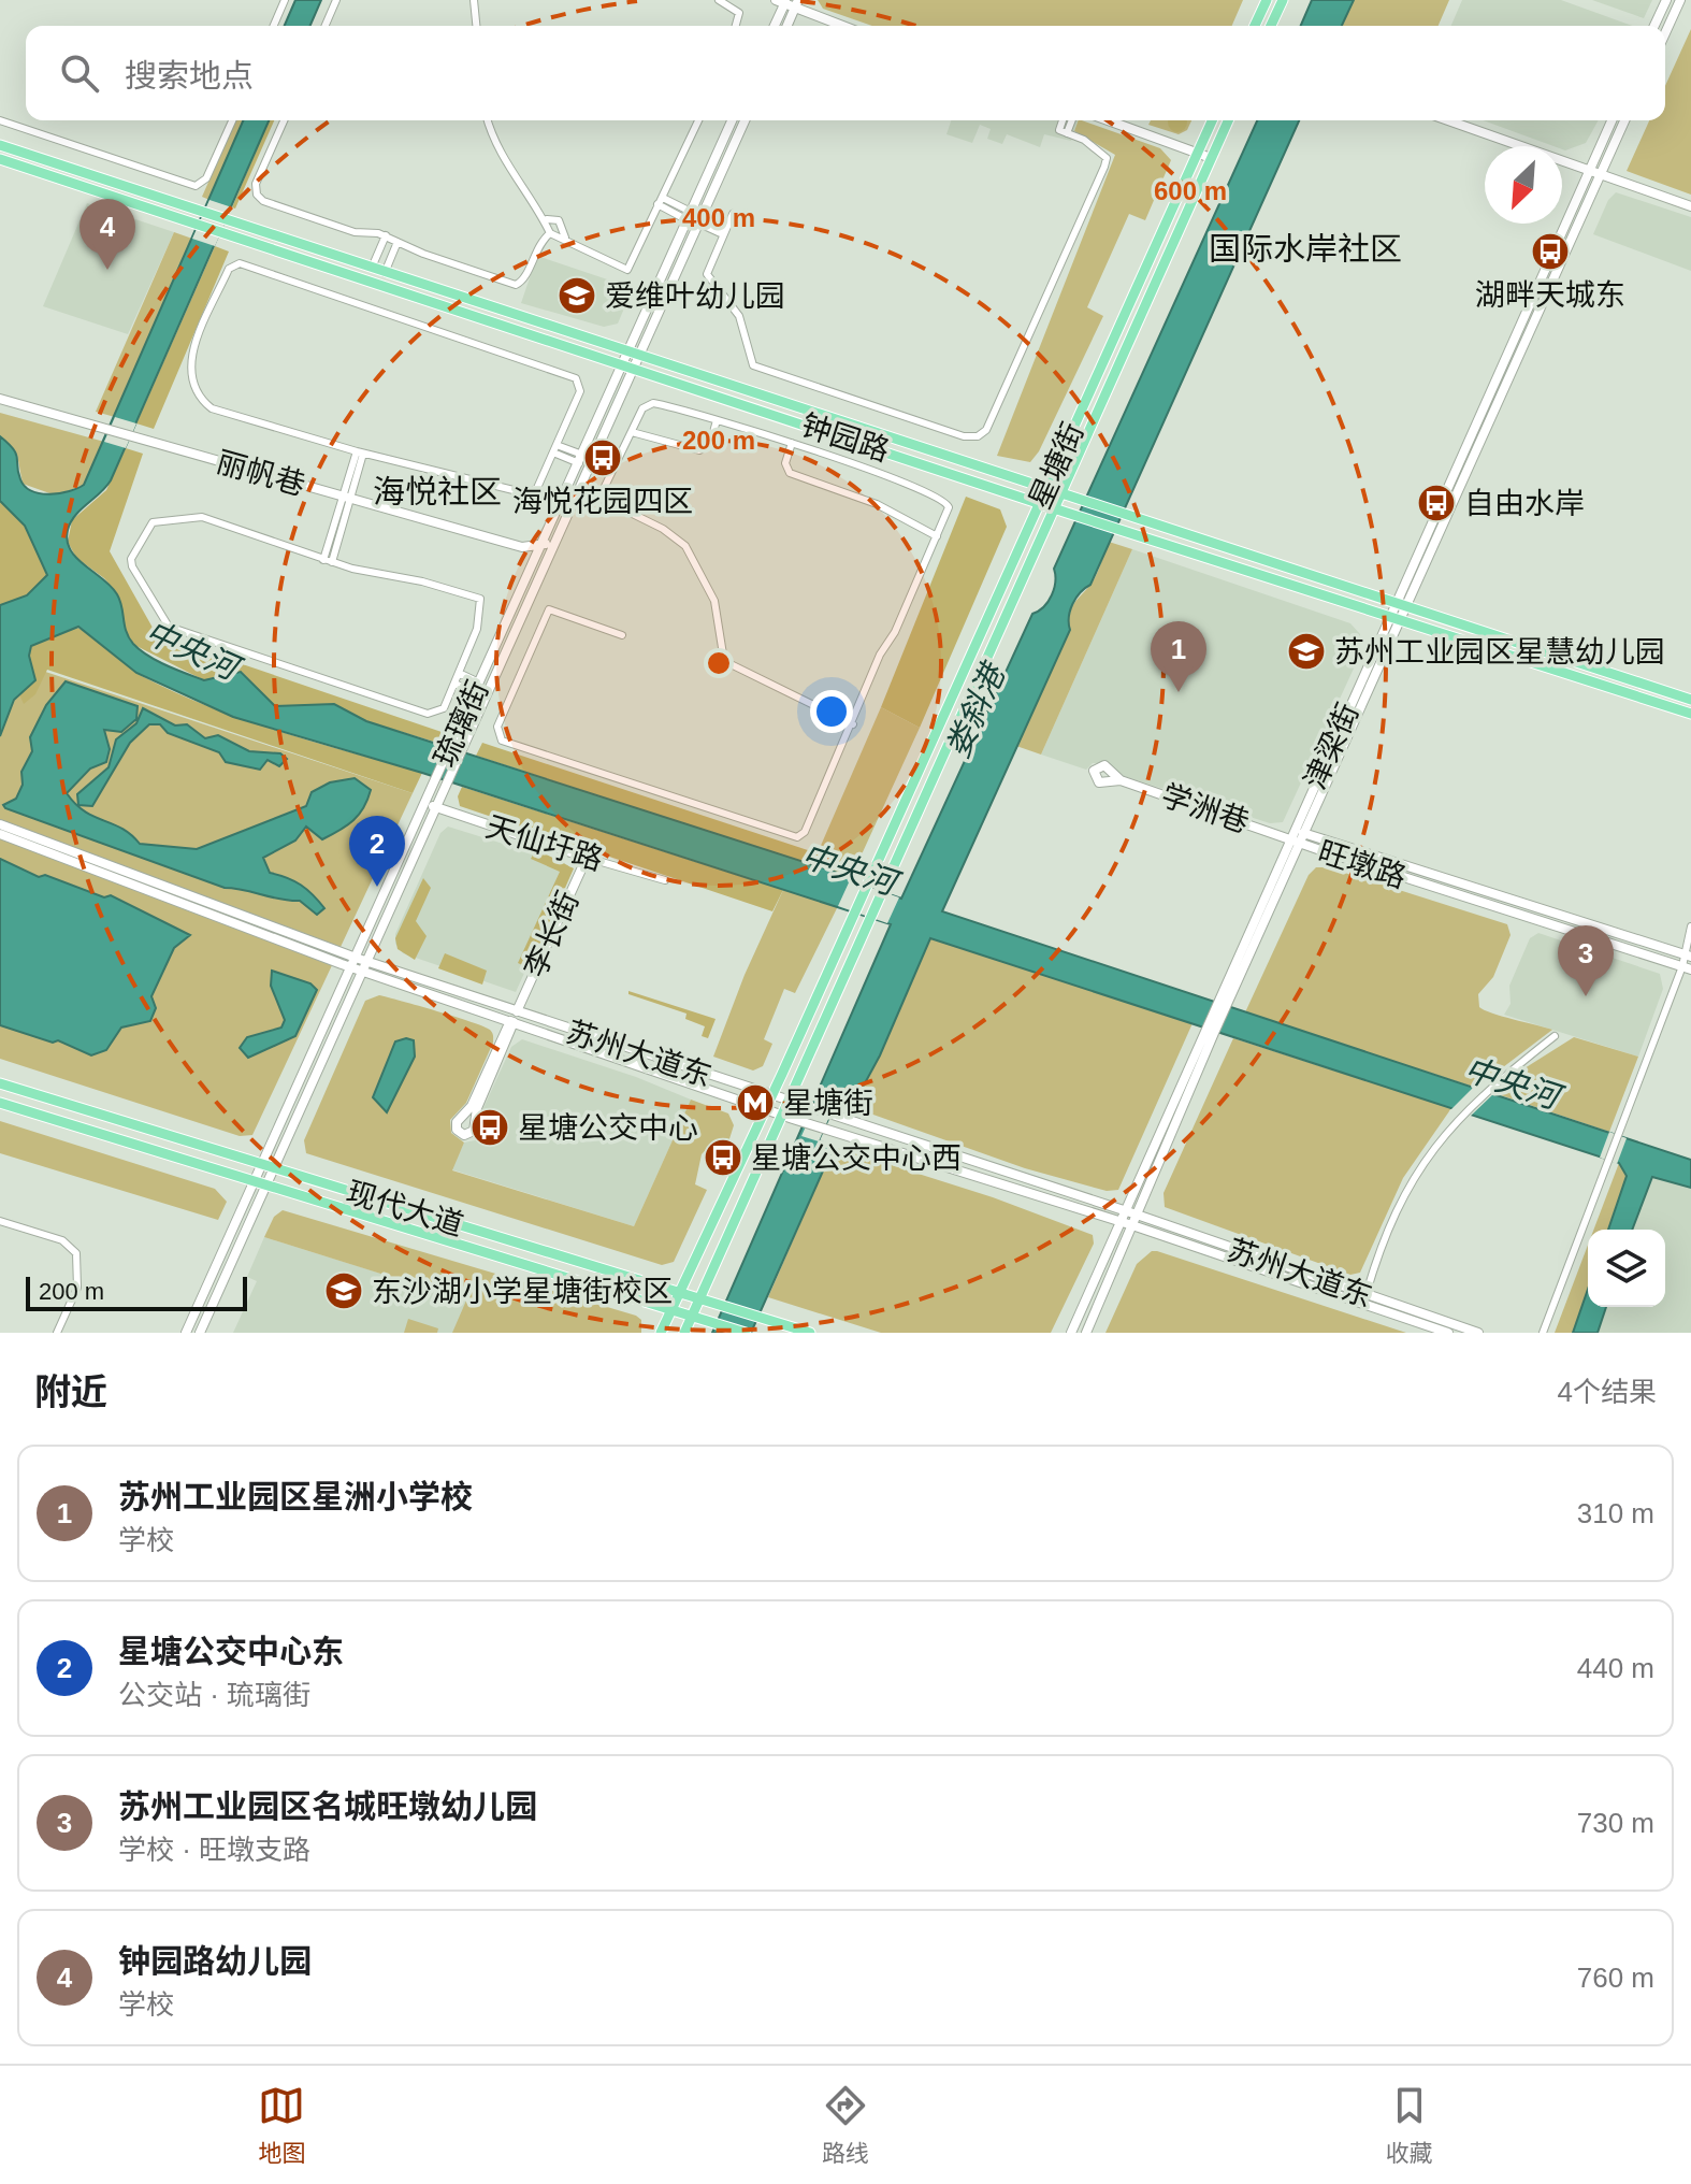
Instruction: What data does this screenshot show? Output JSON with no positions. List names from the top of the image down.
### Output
{
  "streets": {
    "main road": [
      "钟园路",
      "星塘街",
      "丽帆巷",
      "琉璃街",
      "津梁街",
      "学洲巷",
      "天仙圩路",
      "旺墩路",
      "李长街",
      "苏州大道东",
      "现代大道"
    ]
  },
  "crossings": [
    ["钟园路", "星塘街"],
    ["钟园路", "琉璃街"],
    ["钟园路", "津梁街"],
    ["星塘街", "苏州大道东"],
    ["星塘街", "现代大道"],
    ["丽帆巷", "琉璃街"],
    ["琉璃街", "天仙圩路"],
    ["琉璃街", "苏州大道东"],
    ["琉璃街", "现代大道"],
    ["津梁街", "学洲巷"],
    ["津梁街", "旺墩路"],
    ["津梁街", "苏州大道东"],
    ["学洲巷", "旺墩路"],
    ["天仙圩路", "李长街"],
    ["李长街", "苏州大道东"]
  ],
  "districts": ["国际水岸社区", "海悦社区"],
  "water": ["中央河", "娄斜港"],
  "places": {
    "bus stop": [
      "湖畔天城东",
      "海悦花园四区",
      "自由水岸",
      "星塘公交中心",
      "星塘公交中心西"
    ],
    "school or university": ["爱维叶幼儿园", "苏州工业园区星慧幼儿园", "东沙湖小学星塘街校区"],
    "metro station": ["星塘街"]
  },
  "scale_bar": "200 m",
  "north": "bottom left",
  "page": {
    "search": "搜索地点",
    "pins": [
      "4",
      "1",
      "2",
      "3"
    ],
    "scale": "200 m",
    "heading": ["附近", "4个结果"],
    "list": [
      {
        "mark": "1",
        "name": "苏州工业园区星洲小学校",
        "note": "学校",
        "value": "310 m"
      },
      {
        "mark": "2",
        "name": "星塘公交中心东",
        "note": "公交站 · 琉璃街",
        "value": "440 m"
      },
      {
        "mark": "3",
        "name": "苏州工业园区名城旺墩幼儿园",
        "note": "学校 · 旺墩支路",
        "value": "730 m"
      },
      {
        "mark": "4",
        "name": "钟园路幼儿园",
        "note": "学校",
        "value": "760 m"
      }
    ],
    "nav": ["地图", "路线", "收藏"]
  },
  "rings": ["600 m", "400 m", "200 m"]
}
